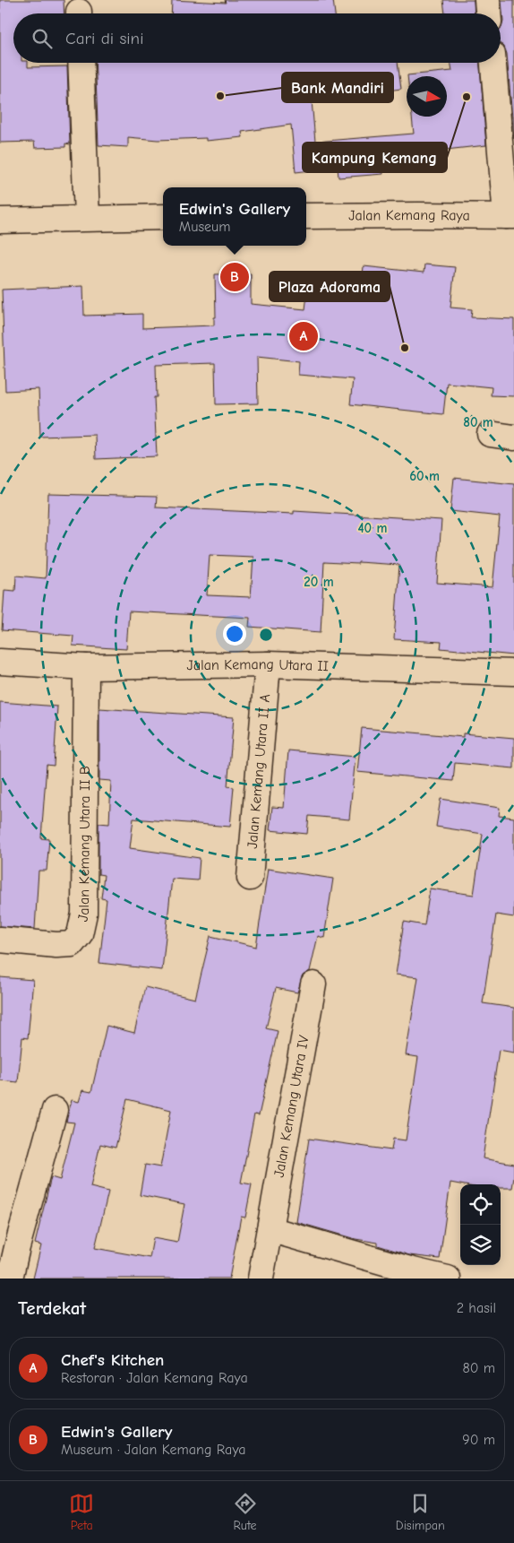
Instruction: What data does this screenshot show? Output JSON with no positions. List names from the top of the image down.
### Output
{
  "streets": {
    "street": [
      "Jalan Kemang Raya",
      "Jalan Kemang Utara II",
      "Jalan Kemang Utara II A",
      "Jalan Kemang Utara II B",
      "Jalan Kemang Utara IV"
    ]
  },
  "crossings": [
    ["Jalan Kemang Utara II", "Jalan Kemang Utara II A"],
    ["Jalan Kemang Utara II", "Jalan Kemang Utara II B"]
  ],
  "places": ["Bank Mandiri", "Kampung Kemang", "Plaza Adorama"],
  "north": "right",
  "page": {
    "search": "Cari di sini",
    "popup": ["Edwin's Gallery", "Museum"],
    "pins": ["B", "A"],
    "heading": ["Terdekat", "2 hasil"],
    "list": [
      {
        "mark": "A",
        "name": "Chef's Kitchen",
        "note": "Restoran · Jalan Kemang Raya",
        "value": "80 m"
      },
      {
        "mark": "B",
        "name": "Edwin's Gallery",
        "note": "Museum · Jalan Kemang Raya",
        "value": "90 m"
      }
    ],
    "nav": ["Peta", "Rute", "Disimpan"]
  },
  "rings": [
    "80 m",
    "60 m",
    "40 m",
    "20 m"
  ]
}
